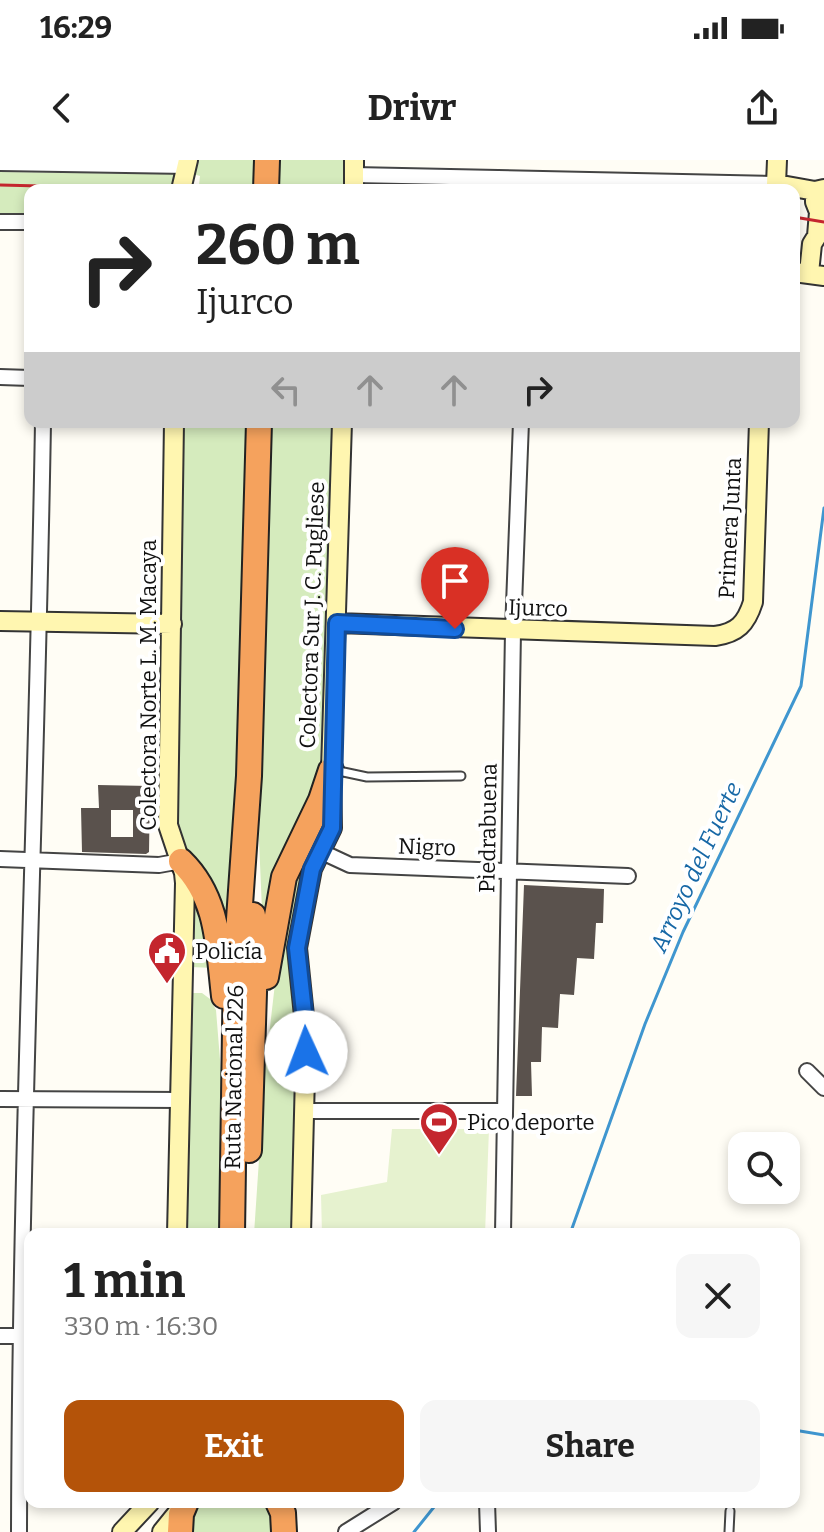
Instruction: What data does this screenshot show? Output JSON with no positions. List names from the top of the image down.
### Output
{
  "streets": {
    "highway": ["Ruta Nacional 226"],
    "street": [
      "Primera Junta",
      "Ijurco",
      "Colectora Sur J. C. Pugliese",
      "Colectora Norte L. M. Macaya",
      "Piedrabuena",
      "Nigro"
    ]
  },
  "crossings": [
    ["Primera Junta", "Ijurco"],
    ["Ijurco", "Colectora Sur J. C. Pugliese"],
    ["Ijurco", "Piedrabuena"],
    ["Colectora Sur J. C. Pugliese", "Nigro"],
    ["Piedrabuena", "Nigro"]
  ],
  "water": ["Arroyo del Fuerte"],
  "places": {
    "public building": ["Policía"],
    "sports": ["Pico deporte"]
  },
  "page": {
    "status": "16:29",
    "header": "Drivr",
    "turn": ["260 m", "Ijurco"],
    "heading": ["1 min", "330 m · 16:30"],
    "buttons": ["Exit", "Share"]
  }
}
